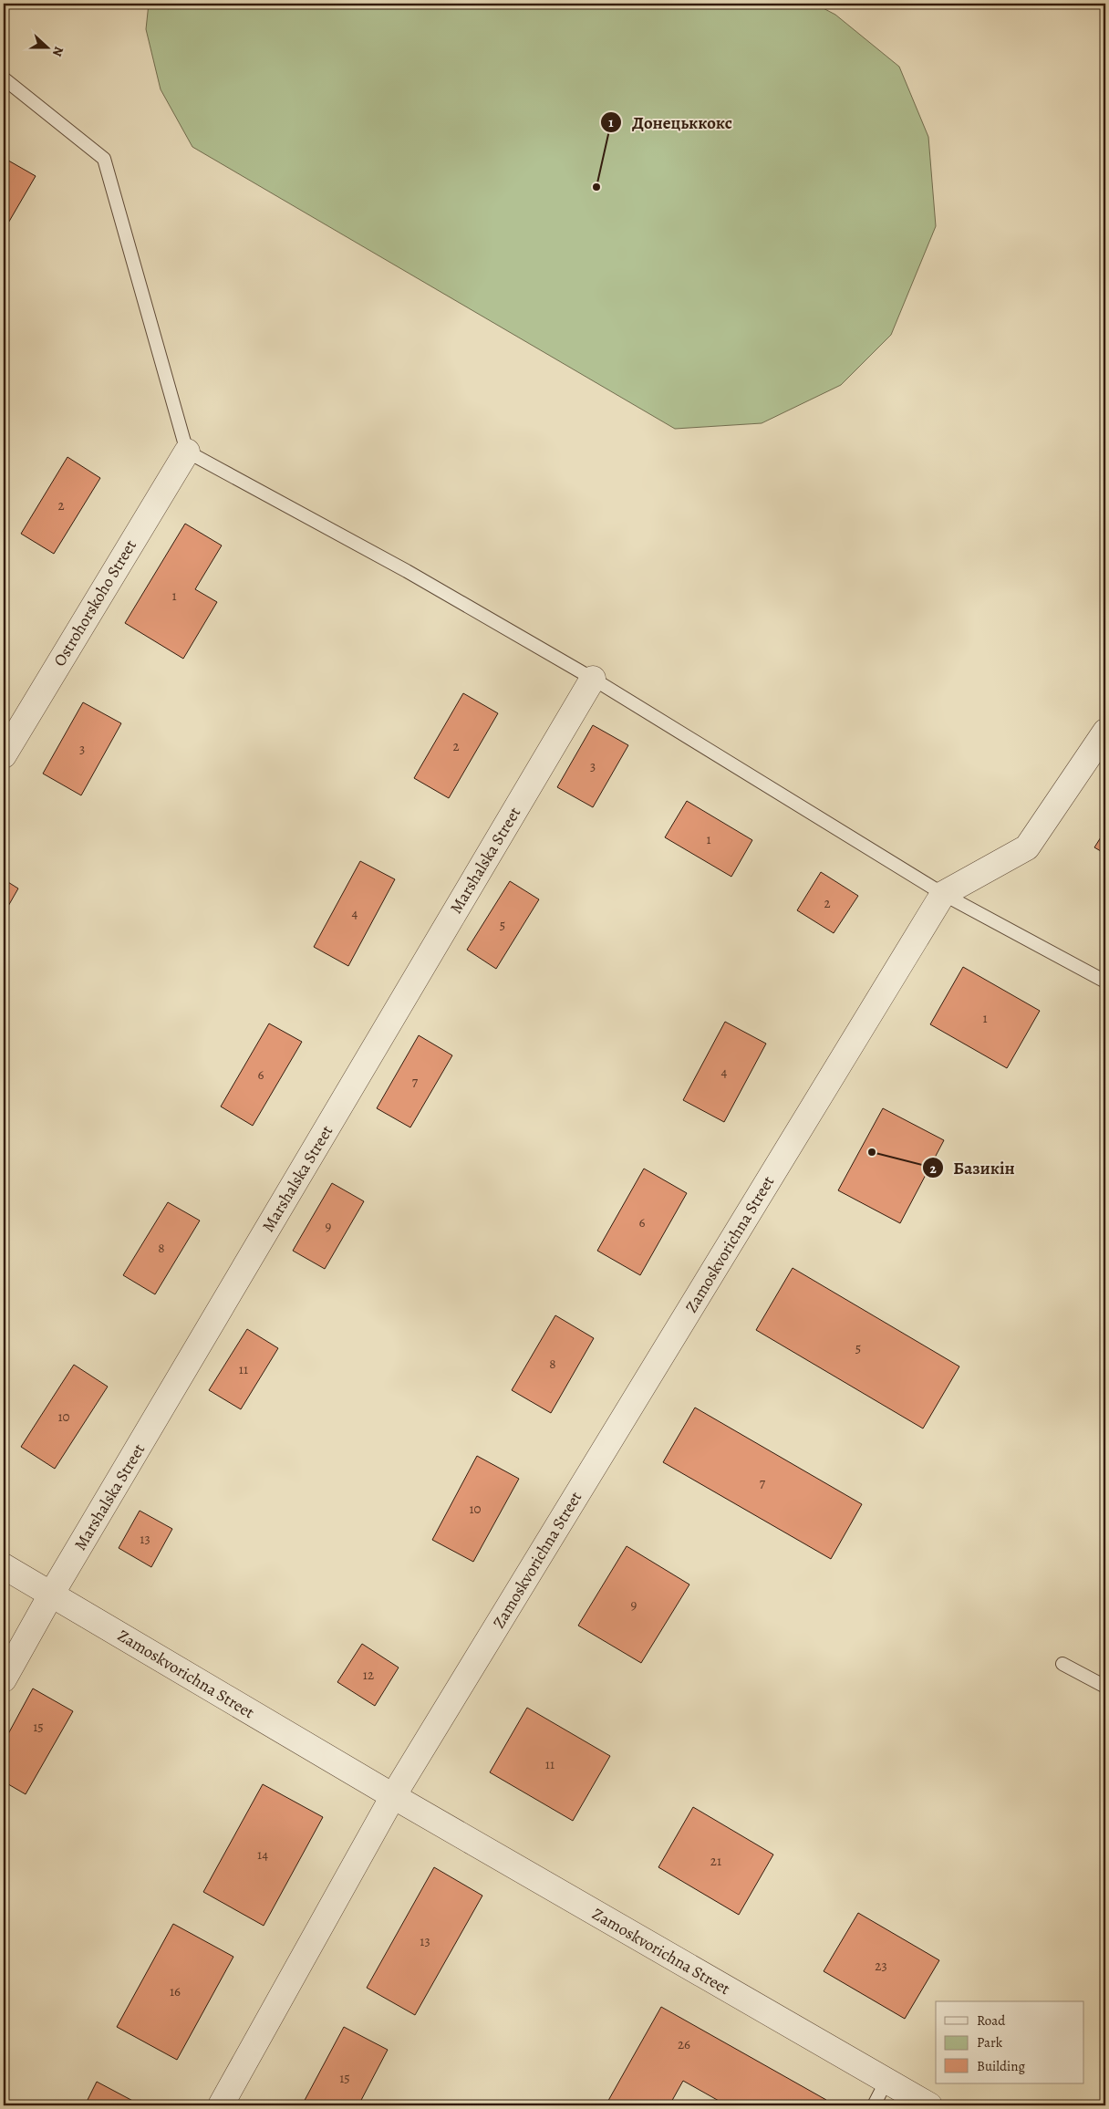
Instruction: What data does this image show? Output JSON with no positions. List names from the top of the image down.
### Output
{
  "streets": {
    "street": ["Ostrohorskoho Street", "Marshalska Street", "Zamoskvorichna Street"]
  },
  "crossings": [
    ["Marshalska Street", "Zamoskvorichna Street"]
  ],
  "places": ["Донецьккокс", "Базикін"],
  "house_numbers": [
    "2",
    "1",
    "2",
    "3",
    "3",
    "1",
    "2",
    "4",
    "5",
    "1",
    "4",
    "6",
    "7",
    "6",
    "9",
    "8",
    "5",
    "8",
    "11",
    "10",
    "7",
    "10",
    "13",
    "9",
    "12",
    "15",
    "11",
    "14",
    "21",
    "13",
    "23",
    "16",
    "26",
    "15"
  ],
  "legend": ["Road", "Park", "Building"],
  "north": "right"
}
